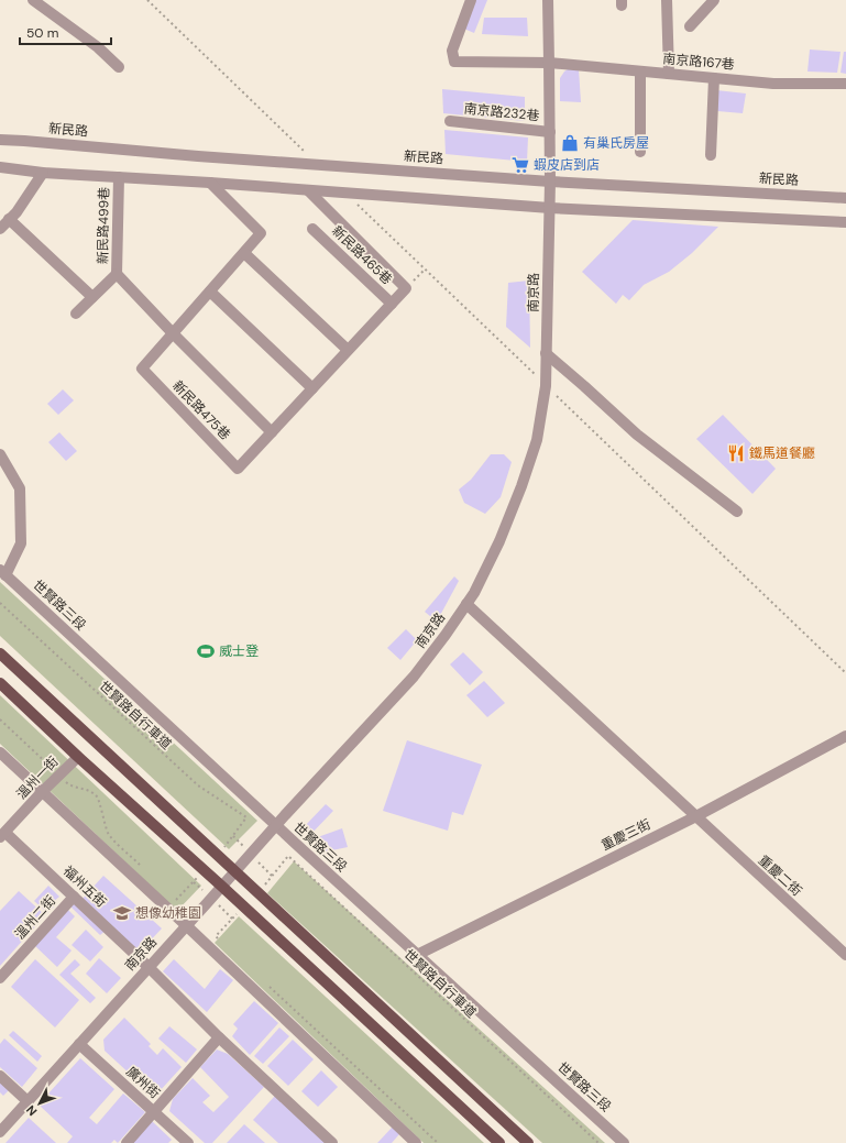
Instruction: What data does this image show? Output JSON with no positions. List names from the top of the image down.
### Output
{
  "streets": {
    "street": [
      "南京路167巷",
      "南京路232巷",
      "新民路",
      "新民路499巷",
      "新民路465巷",
      "南京路",
      "新民路475巷",
      "世賢路三段",
      "溫州一街",
      "重慶三街",
      "重慶二街",
      "福州五街",
      "溫州二街",
      "廣州街"
    ],
    "path": ["世賢路自行車道"]
  },
  "crossings": [
    ["南京路167巷", "南京路"],
    ["南京路232巷", "南京路"],
    ["新民路", "南京路"],
    ["新民路465巷", "新民路475巷"],
    ["南京路", "世賢路三段"],
    ["南京路", "重慶二街"],
    ["南京路", "福州五街"],
    ["南京路", "廣州街"],
    ["世賢路三段", "重慶三街"],
    ["溫州一街", "福州五街"],
    ["重慶三街", "重慶二街"],
    ["福州五街", "溫州二街"]
  ],
  "places": {
    "shop": ["有巢氏房屋"],
    "supermarket": ["蝦皮店到店"],
    "restaurant": ["鐵馬道餐廳"],
    "sports": ["威士登"],
    "school or university": ["想像幼稚園"]
  },
  "scale_bar": "50 m",
  "north": "bottom left"
}
